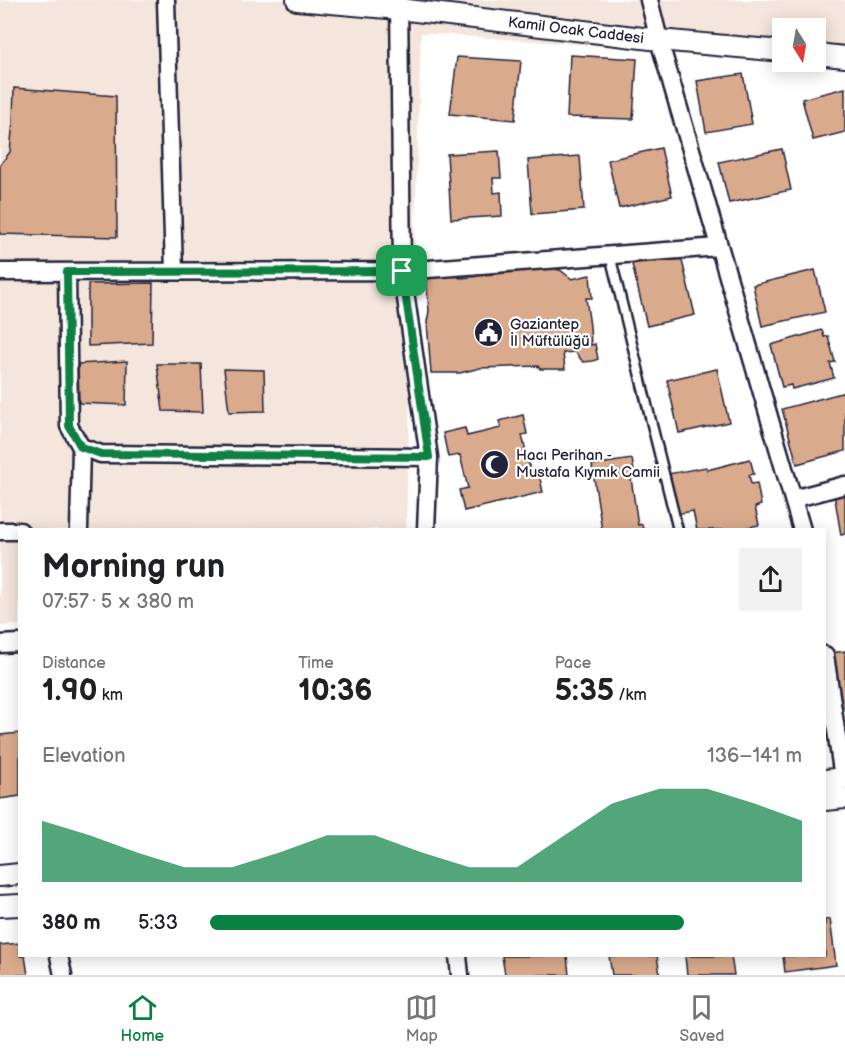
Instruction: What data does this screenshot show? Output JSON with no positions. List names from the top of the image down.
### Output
{
  "streets": {
    "street": ["Kamil Ocak Caddesi"]
  },
  "places": {
    "public building": ["Gaziantep İl Müftülüğü"],
    "mosque": ["Hacı Perihan - Mustafa Kıymık Camii"]
  },
  "north": "bottom",
  "page": {
    "heading": ["Morning run", "07:57 · 5 × 380 m"],
    "stats": [
      ["Distance", "1.90 km"],
      ["Time", "10:36"],
      ["Pace", "5:35 /km"]
    ],
    "chart": ["Elevation", "136–141 m"],
    "list": [
      {
        "name": "380 m",
        "note": "5:33"
      }
    ],
    "tabs": ["Home", "Map", "Saved"]
  }
}
